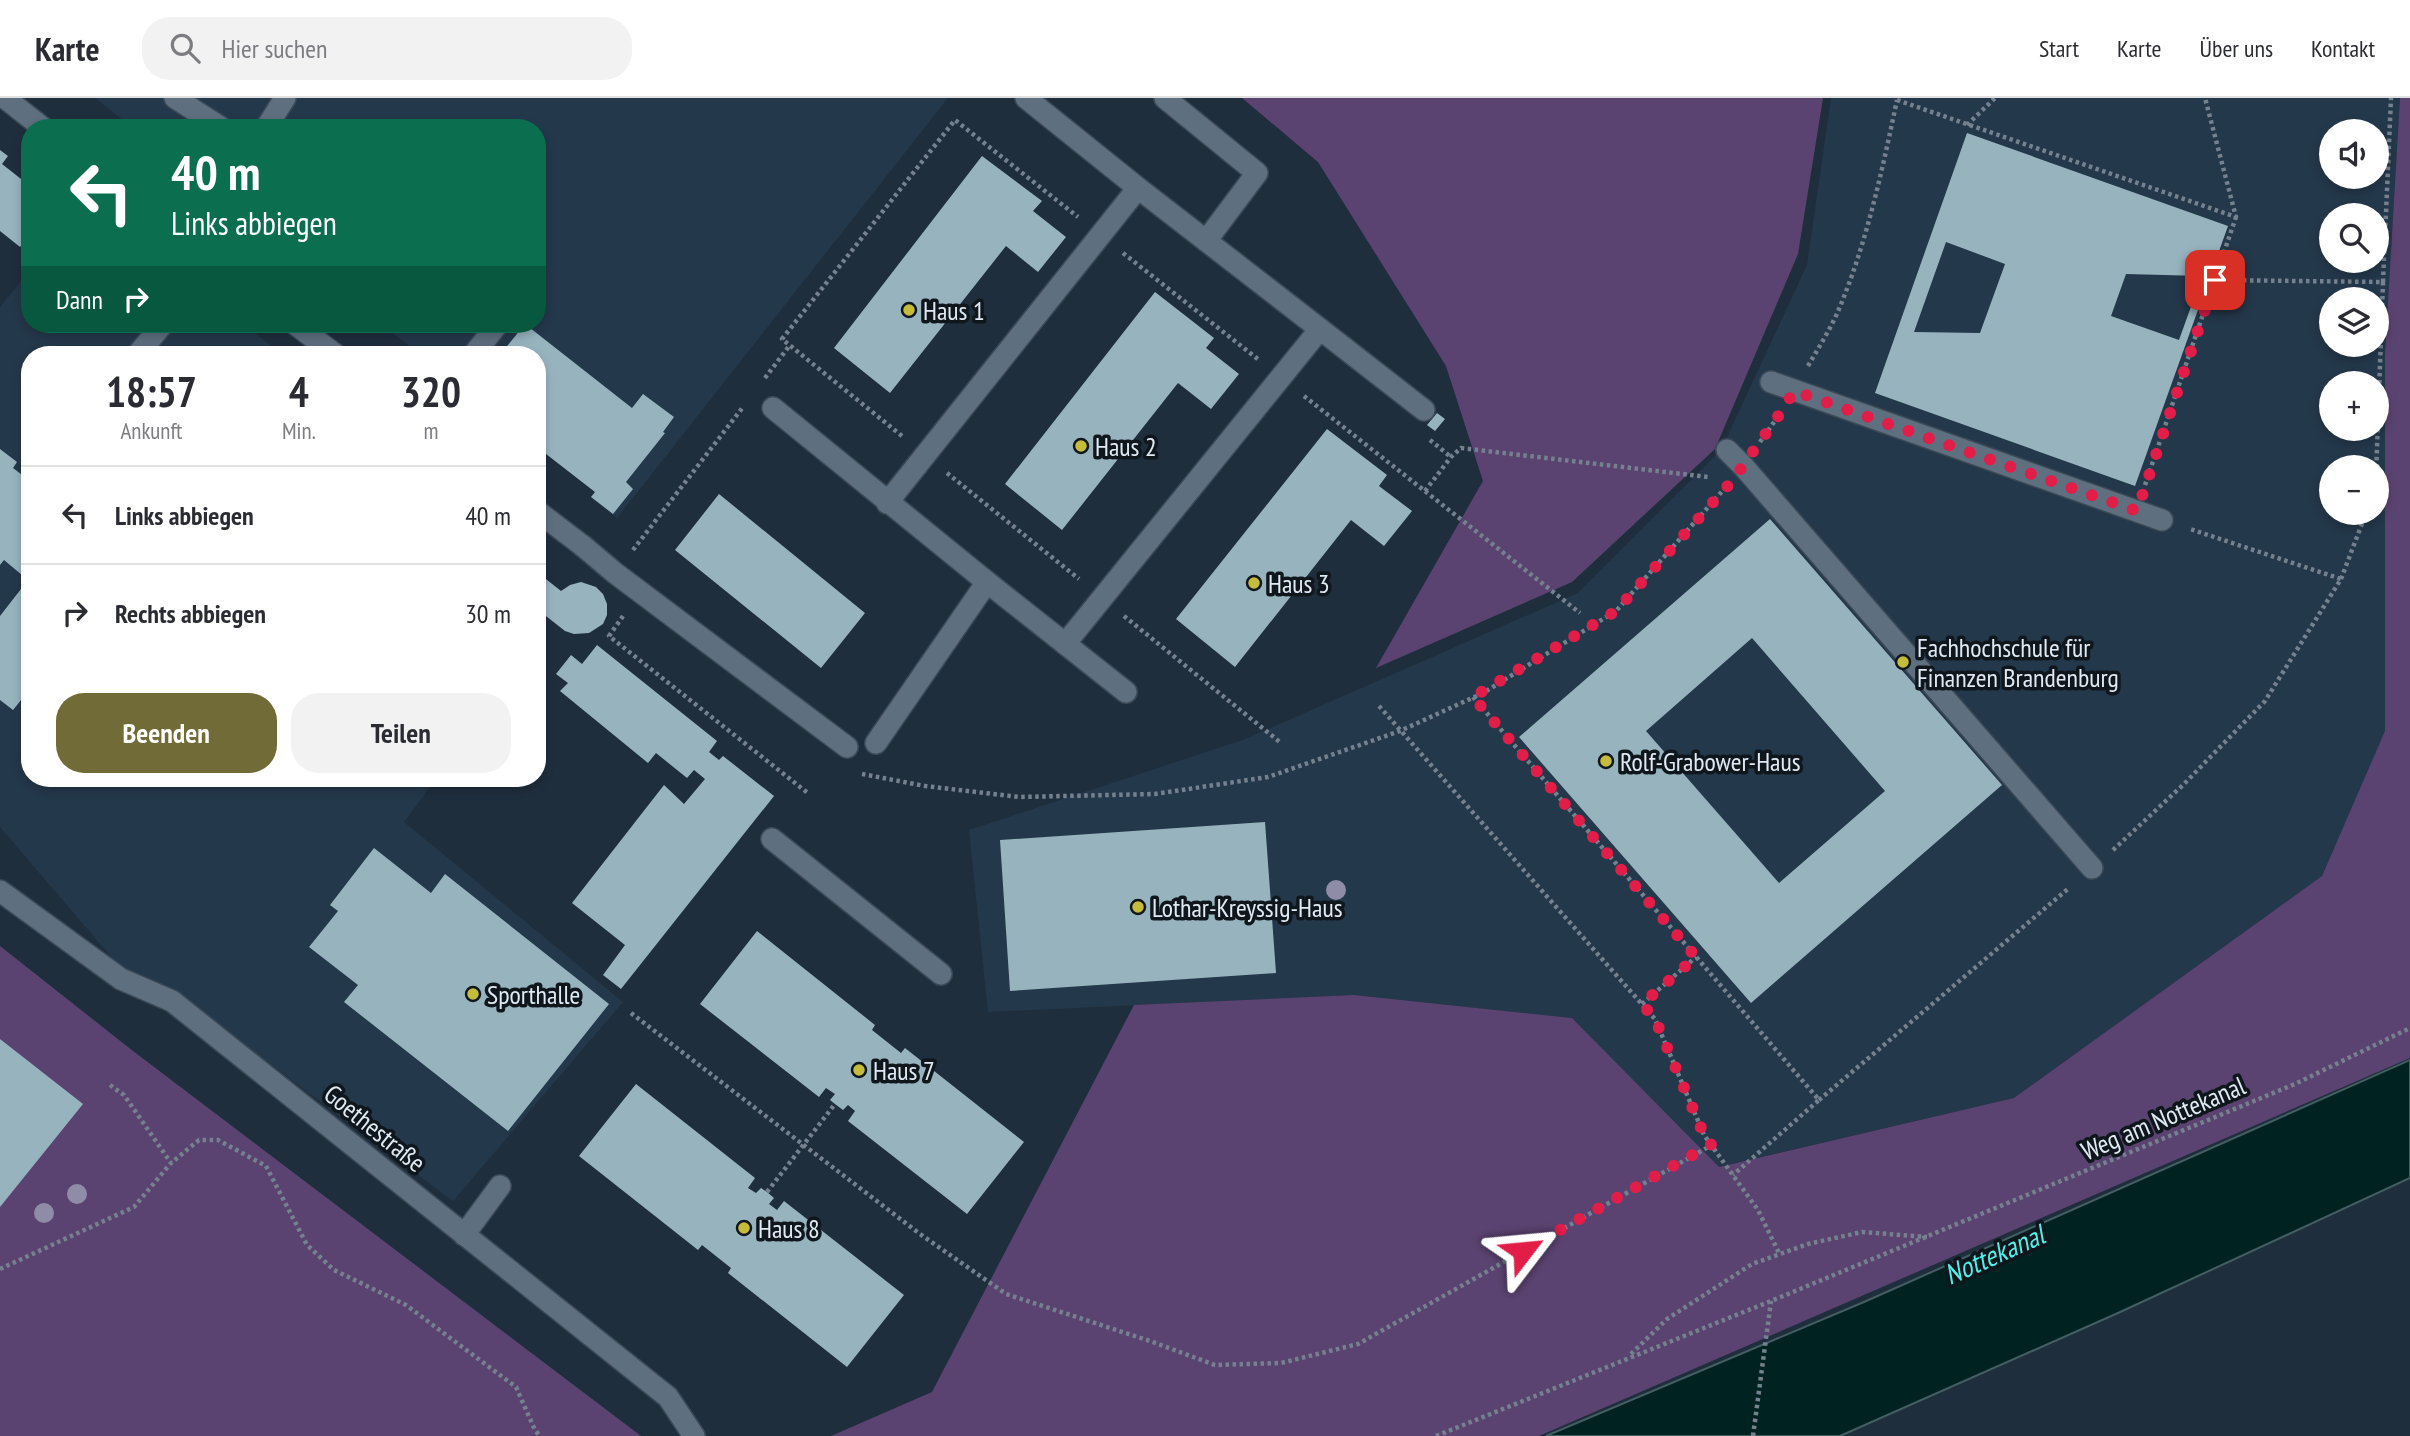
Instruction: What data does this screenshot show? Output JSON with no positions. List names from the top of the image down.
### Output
{
  "streets": {
    "street": ["Goethestraße"],
    "path": ["Weg am Nottekanal"]
  },
  "water": ["Nottekanal"],
  "places": [
    "Haus 1",
    "Haus 2",
    "Haus 3",
    "Fachhochschule für Finanzen Brandenburg",
    "Rolf-Grabower-Haus",
    "Lothar-Kreyssig-Haus",
    "Sporthalle",
    "Haus 7",
    "Haus 8"
  ],
  "page": {
    "header": "Karte",
    "search": "Hier suchen",
    "nav": [
      "Start",
      "Karte",
      "Über uns",
      "Kontakt"
    ],
    "map_buttons": ["+", "−"],
    "turn": ["40 m", "Links abbiegen"],
    "then": "Dann",
    "eta": [
      "18:57",
      "Ankunft",
      "4",
      "Min.",
      "320",
      "m"
    ],
    "list": [
      {
        "name": "Links abbiegen",
        "value": "40 m"
      },
      {
        "name": "Rechts abbiegen",
        "value": "30 m"
      }
    ],
    "buttons": ["Beenden", "Teilen"]
  }
}
